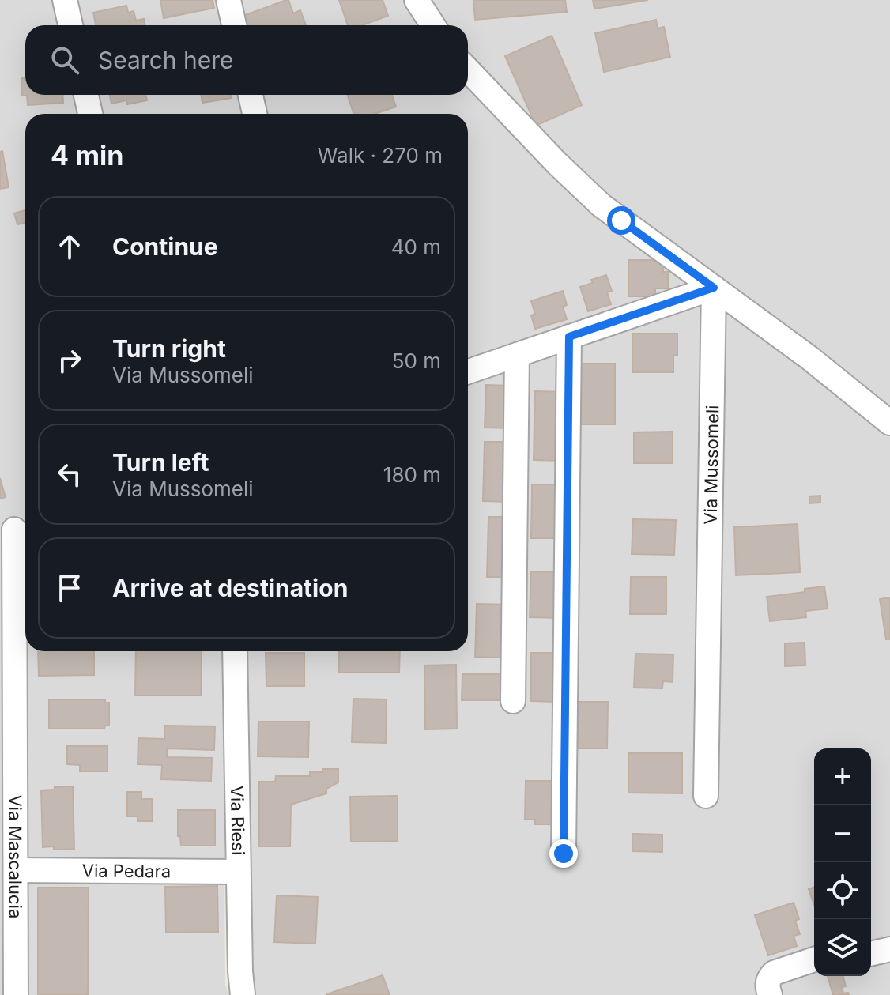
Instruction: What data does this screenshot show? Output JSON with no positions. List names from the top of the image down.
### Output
{
  "streets": {
    "street": [
      "Via Mussomeli",
      "Via Riesi",
      "Via Mascalucia",
      "Via Pedara"
    ]
  },
  "crossings": [
    ["Via Riesi", "Via Pedara"],
    ["Via Mascalucia", "Via Pedara"]
  ],
  "page": {
    "search": "Search here",
    "heading": ["4 min", "Walk · 270 m"],
    "list": [
      ["Continue", "40 m"],
      ["Turn right", "Via Mussomeli", "50 m"],
      ["Turn left", "Via Mussomeli", "180 m"],
      "Arrive at destination"
    ],
    "map_buttons": ["+", "−"]
  }
}
